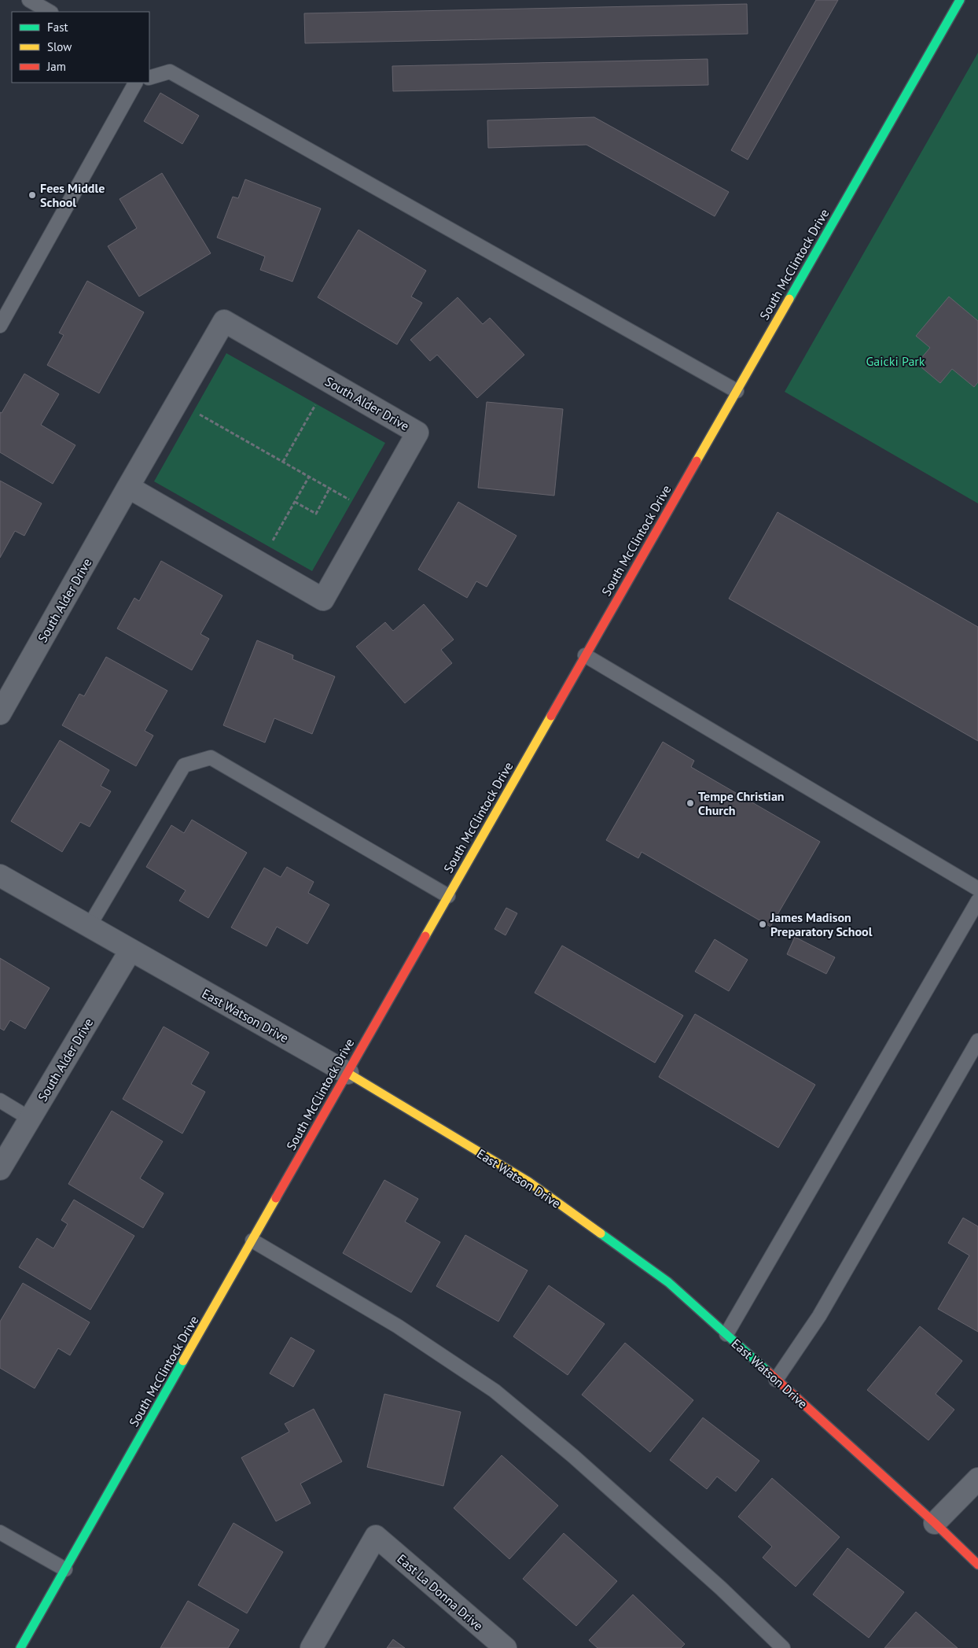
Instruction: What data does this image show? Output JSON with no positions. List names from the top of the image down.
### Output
{
  "streets": {
    "main road": ["South McClintock Drive", "East Watson Drive"],
    "street": ["South Alder Drive", "East La Donna Drive"]
  },
  "crossings": [
    ["South McClintock Drive", "East Watson Drive"],
    ["South Alder Drive", "East Watson Drive"]
  ],
  "parks": ["Gaicki Park"],
  "places": ["Fees Middle School", "Tempe Christian Church", "James Madison Preparatory School"],
  "legend": ["Fast", "Slow", "Jam"]
}
